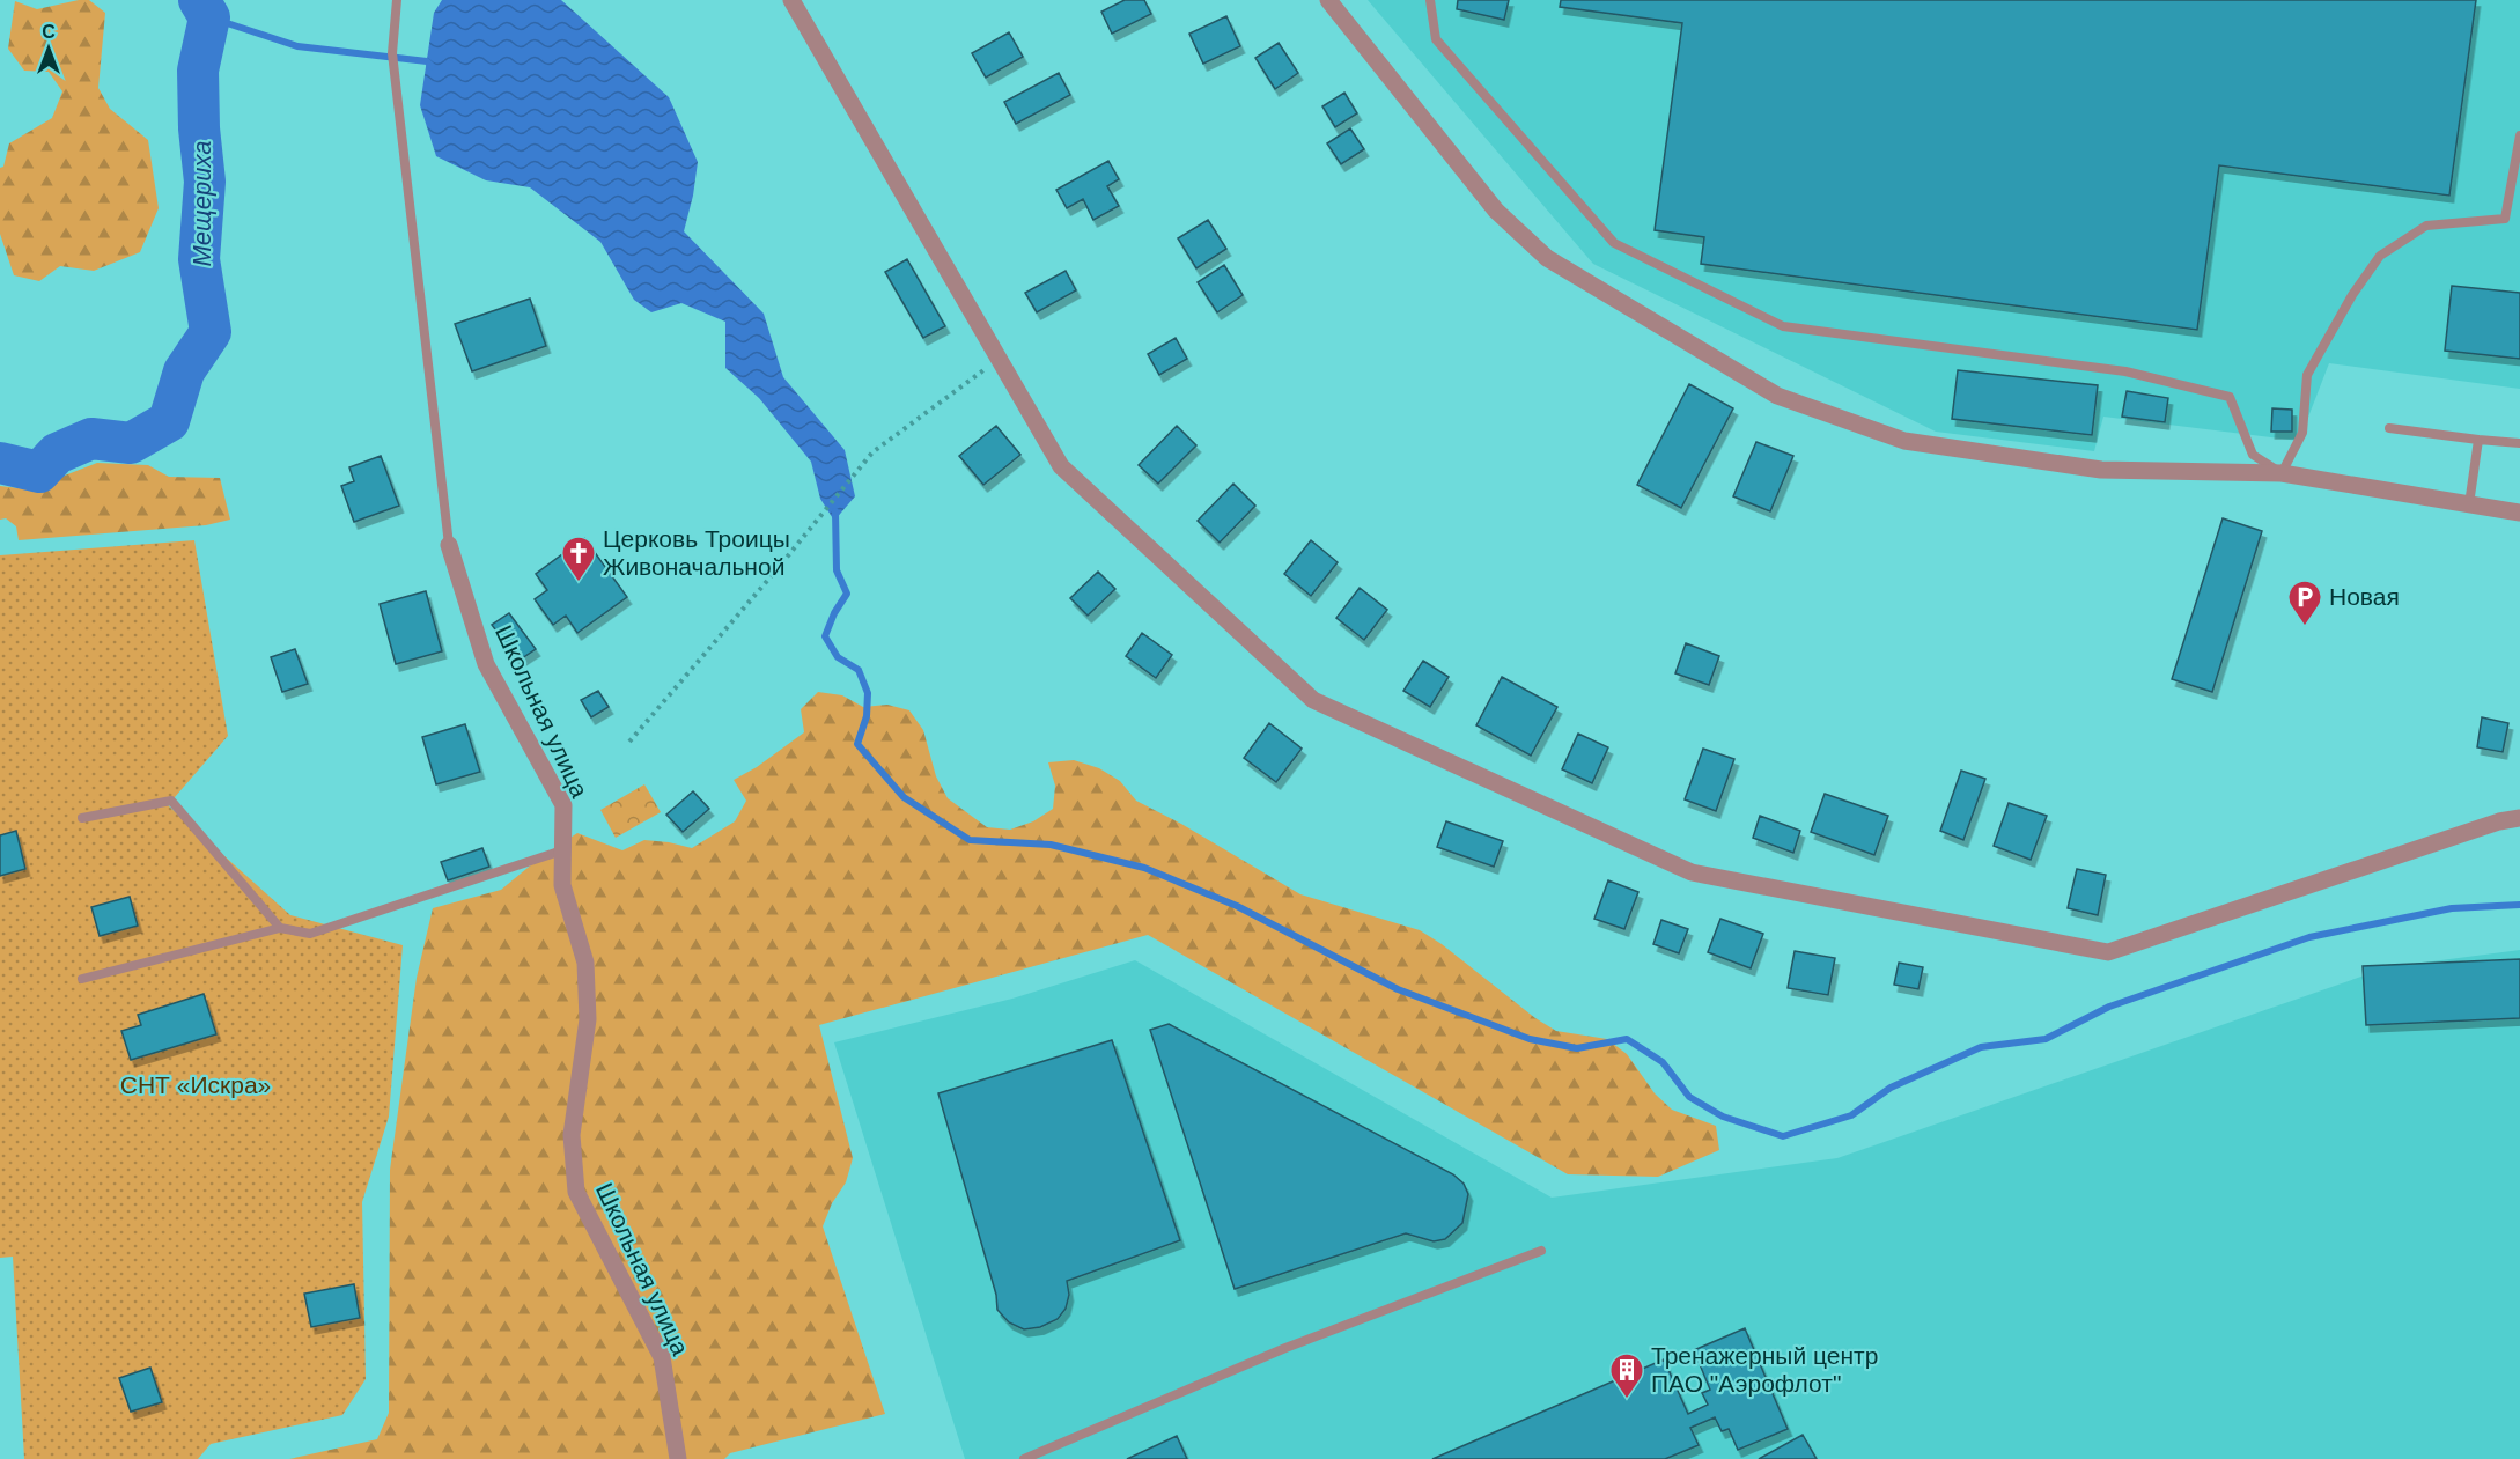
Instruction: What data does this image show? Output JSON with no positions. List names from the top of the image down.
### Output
{
  "streets": {
    "street": ["Школьная улица"]
  },
  "water": ["Мещериха"],
  "parks": ["СНТ «Искра»"],
  "places": {
    "church": ["Церковь Троицы Живоначальной"],
    "parking": ["Новая"],
    "building": ["Тренажерный центр ПАО \"Аэрофлот\""]
  },
  "north": "top"
}
